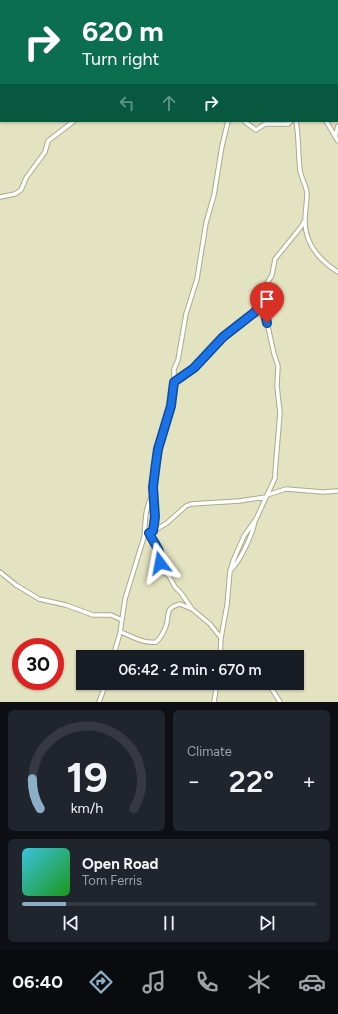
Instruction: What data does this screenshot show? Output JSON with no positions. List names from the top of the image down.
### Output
{
  "page": {
    "turn": ["620 m", "Turn right"],
    "limit": "30",
    "trip": "06:42 · 2 min · 670 m",
    "tile": "Climate",
    "heat": ["−", "22°", "+"],
    "song": ["Open Road", "Tom Ferris"],
    "tabs": "06:40",
    "gauge": ["19", "km/h"]
  }
}
